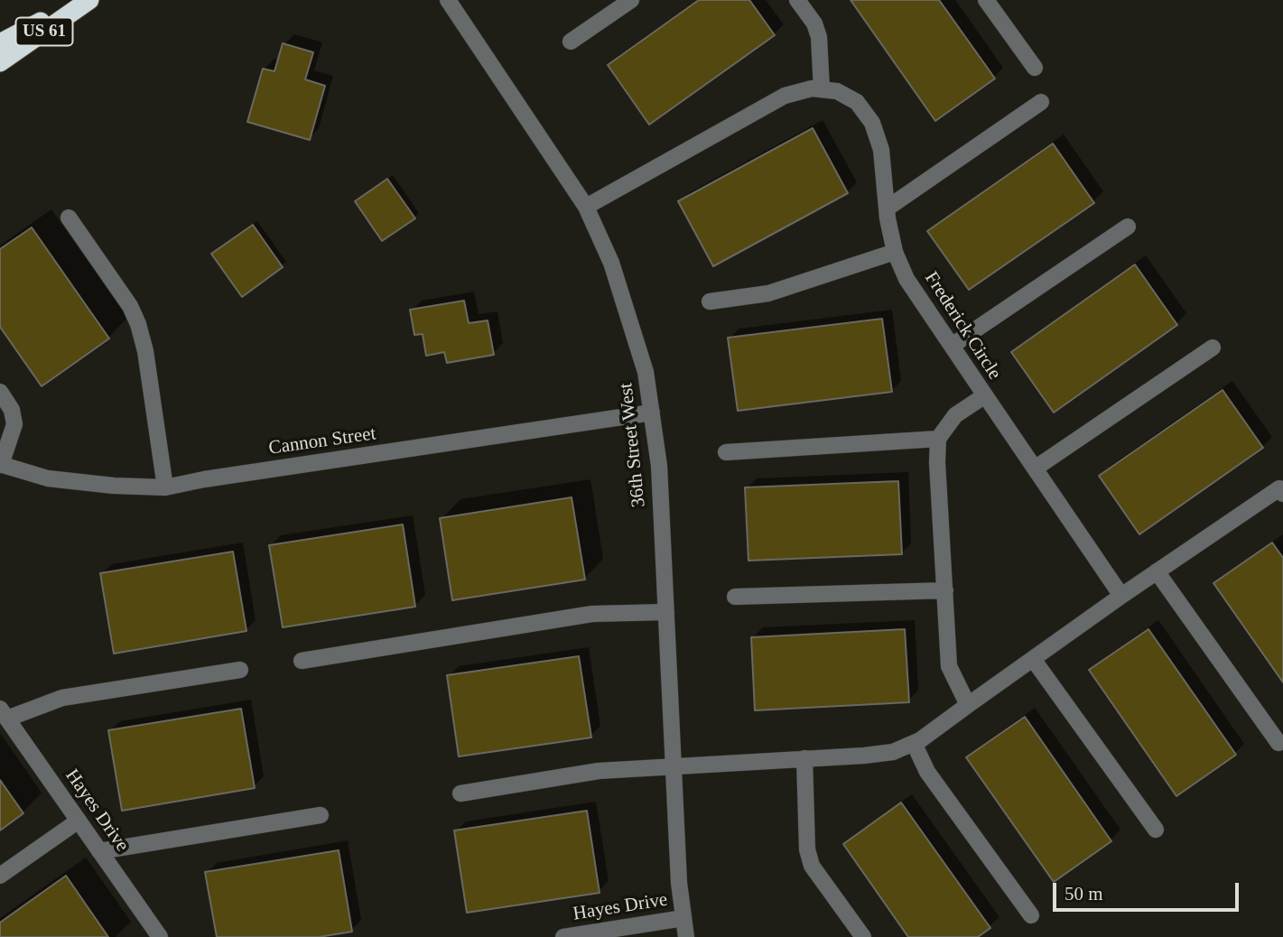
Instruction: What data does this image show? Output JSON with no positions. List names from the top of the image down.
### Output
{
  "streets": {
    "highway": ["US 61"],
    "street": [
      "Frederick Circle",
      "Cannon Street",
      "36th Street West",
      "Hayes Drive"
    ]
  },
  "crossings": [
    ["Frederick Circle", "36th Street West"],
    ["Cannon Street", "36th Street West"],
    ["36th Street West", "Hayes Drive"]
  ],
  "scale_bar": "50 m"
}
